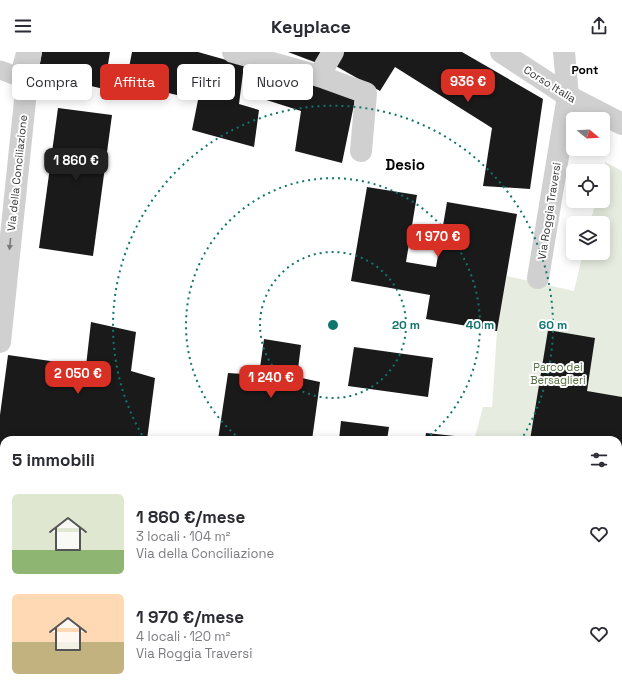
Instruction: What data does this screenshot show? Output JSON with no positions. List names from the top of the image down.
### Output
{
  "streets": {
    "street": ["Corso Italia", "Via della Conciliazione", "Via Roggia Traversi"]
  },
  "crossings": [
    ["Corso Italia", "Via Roggia Traversi"]
  ],
  "one_way": ["Via della Conciliazione"],
  "districts": ["Pont", "Desio"],
  "parks": ["Parco dei Bersaglieri"],
  "north": "right",
  "page": {
    "header": "Keyplace",
    "chip": [
      "Compra",
      "Affitta",
      "Filtri",
      "Nuovo"
    ],
    "price": [
      "936 €",
      "1 860 €",
      "1 970 €",
      "2 050 €",
      "1 240 €"
    ],
    "heading": "5 immobili",
    "list": [
      {
        "name": "1 860 €/mese",
        "note": "3 locali · 104 m² · Via della Conciliazione"
      },
      {
        "name": "1 970 €/mese",
        "note": "4 locali · 120 m² · Via Roggia Traversi"
      }
    ]
  },
  "rings": ["20 m", "40 m", "60 m"]
}
